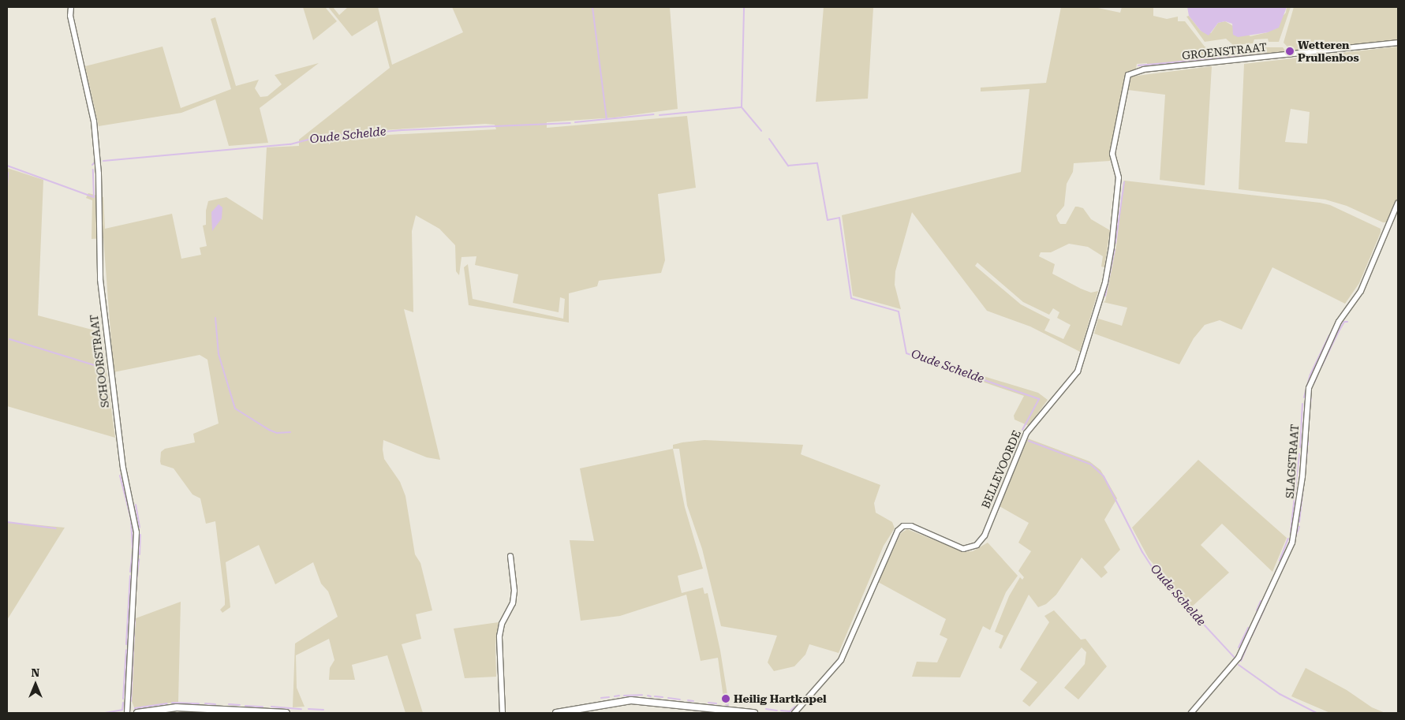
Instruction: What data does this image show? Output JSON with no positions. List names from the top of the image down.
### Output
{
  "streets": {
    "street": [
      "GROENSTRAAT",
      "SCHOORSTRAAT",
      "SLAGSTRAAT",
      "BELLEVOORDE"
    ]
  },
  "crossings": [
    ["GROENSTRAAT", "BELLEVOORDE"]
  ],
  "water": ["Oude Schelde"],
  "places": ["Wetteren Prullenbos", "Heilig Hartkapel"],
  "north": "top"
}
